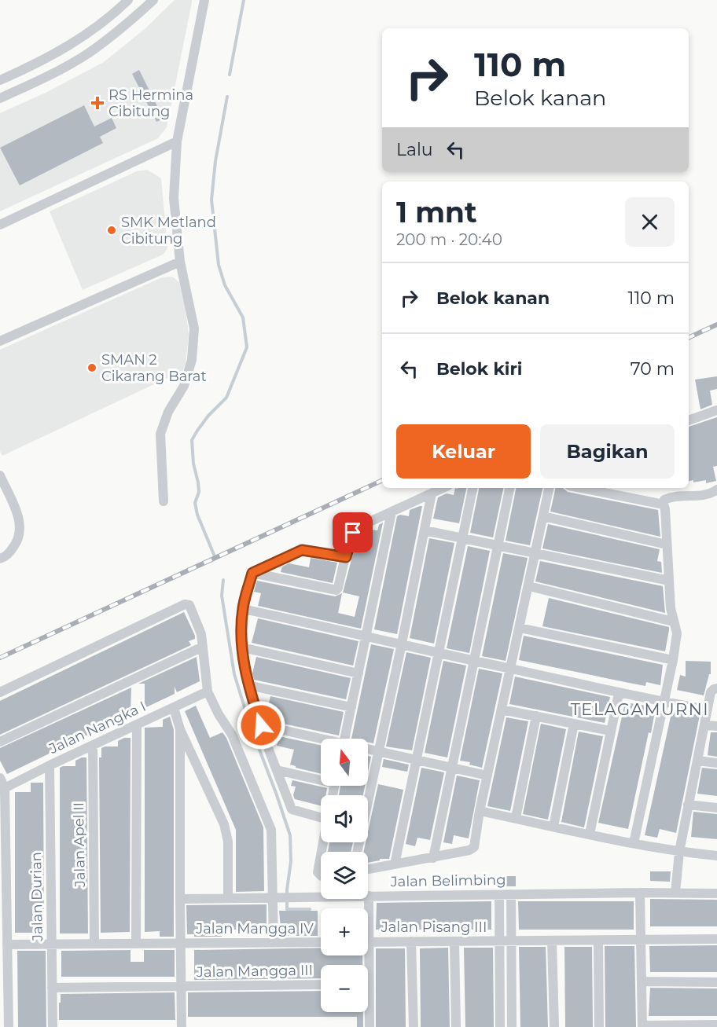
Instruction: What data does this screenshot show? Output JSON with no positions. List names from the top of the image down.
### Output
{
  "streets": {
    "street": [
      "Jalan Nangka I",
      "Jalan Apel II",
      "Jalan Belimbing",
      "Jalan Durian",
      "Jalan Pisang III",
      "Jalan Mangga IV",
      "Jalan Mangga III"
    ]
  },
  "crossings": [
    ["Jalan Nangka I", "Jalan Apel II"],
    ["Jalan Nangka I", "Jalan Durian"],
    ["Jalan Apel II", "Jalan Mangga IV"],
    ["Jalan Durian", "Jalan Mangga IV"],
    ["Jalan Durian", "Jalan Mangga III"]
  ],
  "districts": ["TELAGAMURNI"],
  "places": {
    "health": ["RS Hermina Cibitung"],
    "other": ["SMK Metland Cibitung", "SMAN 2 Cikarang Barat"]
  },
  "north": "top",
  "page": {
    "turn": ["110 m", "Belok kanan"],
    "then": "Lalu",
    "heading": ["1 mnt", "200 m · 20:40"],
    "list": [
      {
        "name": "Belok kanan",
        "value": "110 m"
      },
      {
        "name": "Belok kiri",
        "value": "70 m"
      }
    ],
    "buttons": ["Keluar", "Bagikan"],
    "map_buttons": ["+", "−"]
  }
}
